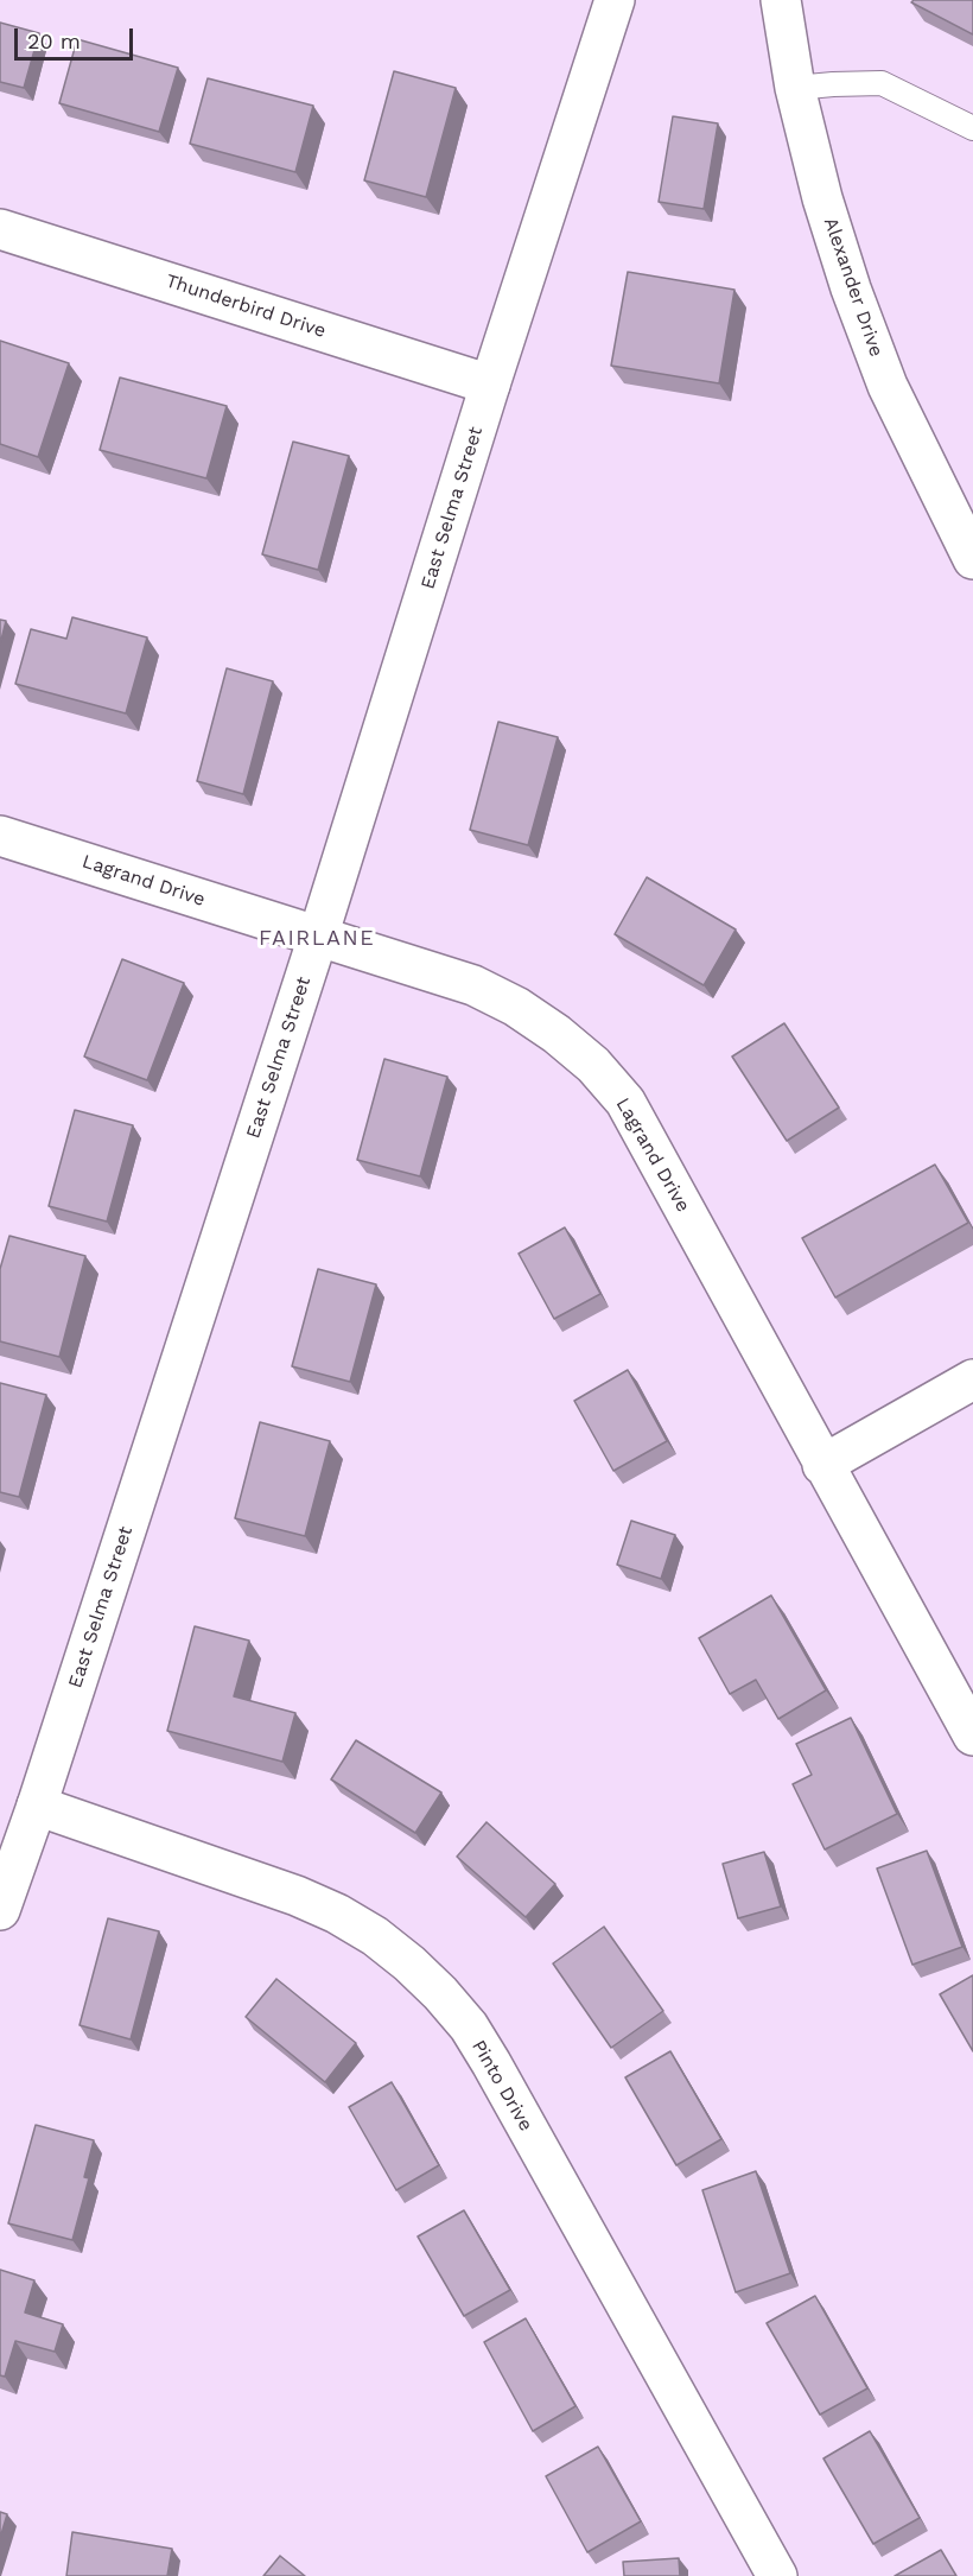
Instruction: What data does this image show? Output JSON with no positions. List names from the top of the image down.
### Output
{
  "streets": {
    "street": [
      "Alexander Drive",
      "Thunderbird Drive",
      "East Selma Street",
      "Lagrand Drive",
      "Pinto Drive"
    ]
  },
  "crossings": [
    ["Thunderbird Drive", "East Selma Street"],
    ["East Selma Street", "Lagrand Drive"],
    ["East Selma Street", "Pinto Drive"]
  ],
  "districts": ["FAIRLANE"],
  "scale_bar": "20 m"
}
